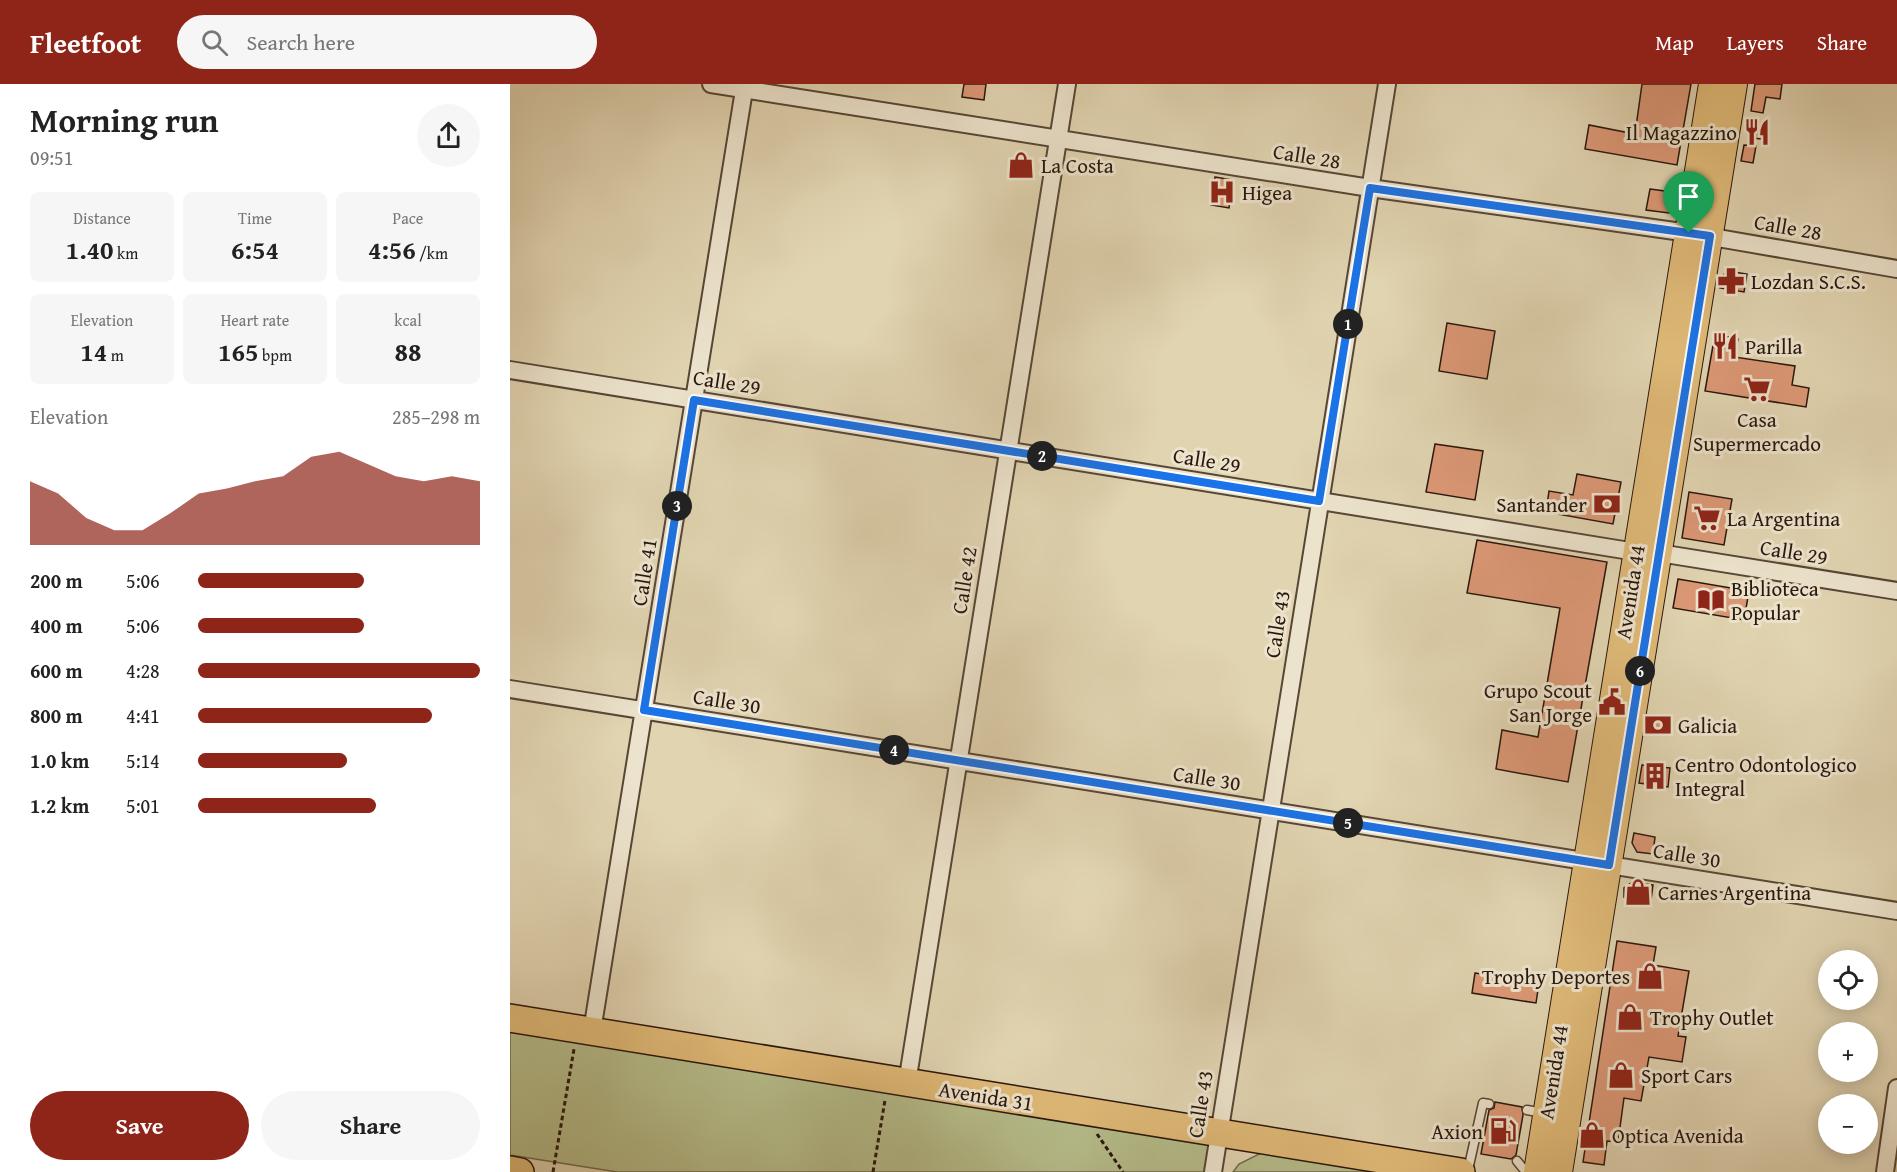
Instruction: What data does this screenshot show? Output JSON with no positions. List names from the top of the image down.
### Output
{
  "streets": {
    "highway": ["Avenida 31"],
    "main road": ["Avenida 44"],
    "street": [
      "Calle 28",
      "Calle 29",
      "Calle 41",
      "Calle 42",
      "Calle 43",
      "Calle 30"
    ]
  },
  "crossings": [
    ["Calle 28", "Calle 41"],
    ["Calle 28", "Calle 42"],
    ["Calle 28", "Avenida 44"],
    ["Calle 28", "Calle 43"],
    ["Calle 29", "Calle 41"],
    ["Calle 29", "Calle 42"],
    ["Calle 29", "Avenida 44"],
    ["Calle 29", "Calle 43"],
    ["Calle 41", "Calle 30"],
    ["Calle 41", "Avenida 31"],
    ["Calle 42", "Calle 30"],
    ["Calle 42", "Avenida 31"],
    ["Avenida 44", "Calle 30"],
    ["Calle 43", "Calle 30"],
    ["Calle 43", "Avenida 31"]
  ],
  "places": {
    "restaurant": ["Il Magazzino", "Parilla"],
    "shop": [
      "La Costa",
      "Carnes Argentina",
      "Trophy Deportes",
      "Trophy Outlet",
      "Sport Cars",
      "Optica Avenida"
    ],
    "hospital": ["Higea"],
    "pharmacy": ["Lozdan S.C.S."],
    "supermarket": ["Casa Supermercado", "La Argentina"],
    "bank": ["Santander", "Galicia"],
    "library": ["Biblioteca Popular"],
    "public building": ["Grupo Scout San Jorge"],
    "building": ["Centro Odontologico Integral"],
    "fuel station": ["Axion"]
  },
  "page": {
    "header": "Fleetfoot",
    "search": "Search here",
    "nav": ["Map", "Layers", "Share"],
    "heading": ["Morning run", "09:51"],
    "stats": [
      ["Distance", "1.40 km"],
      ["Time", "6:54"],
      ["Pace", "4:56 /km"],
      ["Elevation", "14 m"],
      ["Heart rate", "165 bpm"],
      ["kcal", "88"]
    ],
    "pins": [
      "1",
      "2",
      "3",
      "6",
      "4",
      "5"
    ],
    "chart": ["Elevation", "285–298 m"],
    "list": [
      {
        "name": "200 m",
        "note": "5:06"
      },
      {
        "name": "400 m",
        "note": "5:06"
      },
      {
        "name": "600 m",
        "note": "4:28"
      },
      {
        "name": "800 m",
        "note": "4:41"
      },
      {
        "name": "1.0 km",
        "note": "5:14"
      },
      {
        "name": "1.2 km",
        "note": "5:01"
      }
    ],
    "map_buttons": ["+", "−"],
    "buttons": ["Save", "Share"]
  }
}
